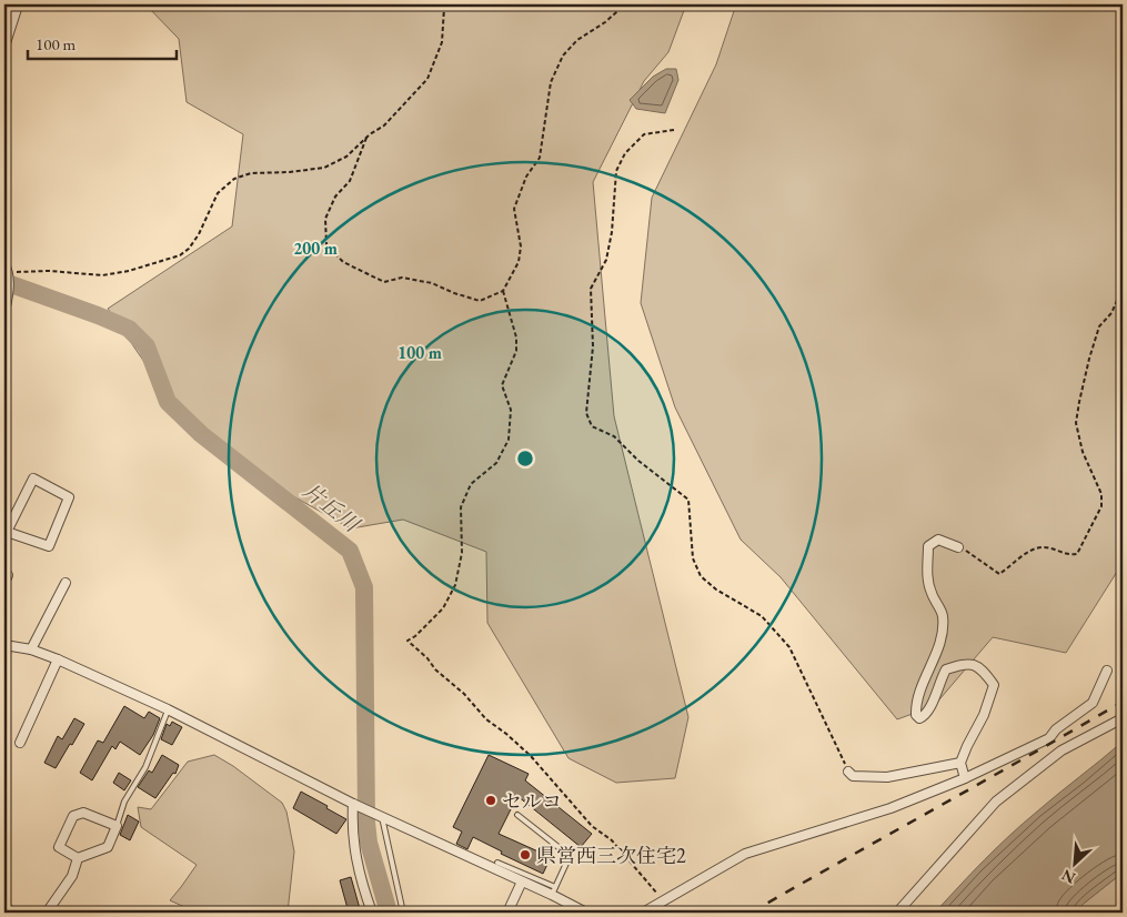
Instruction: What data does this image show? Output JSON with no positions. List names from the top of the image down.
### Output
{
  "water": ["片丘川"],
  "places": ["セルコ", "県営西三次住宅2"],
  "scale_bar": "100 m",
  "north": "bottom left",
  "rings": ["200 m", "100 m"]
}
